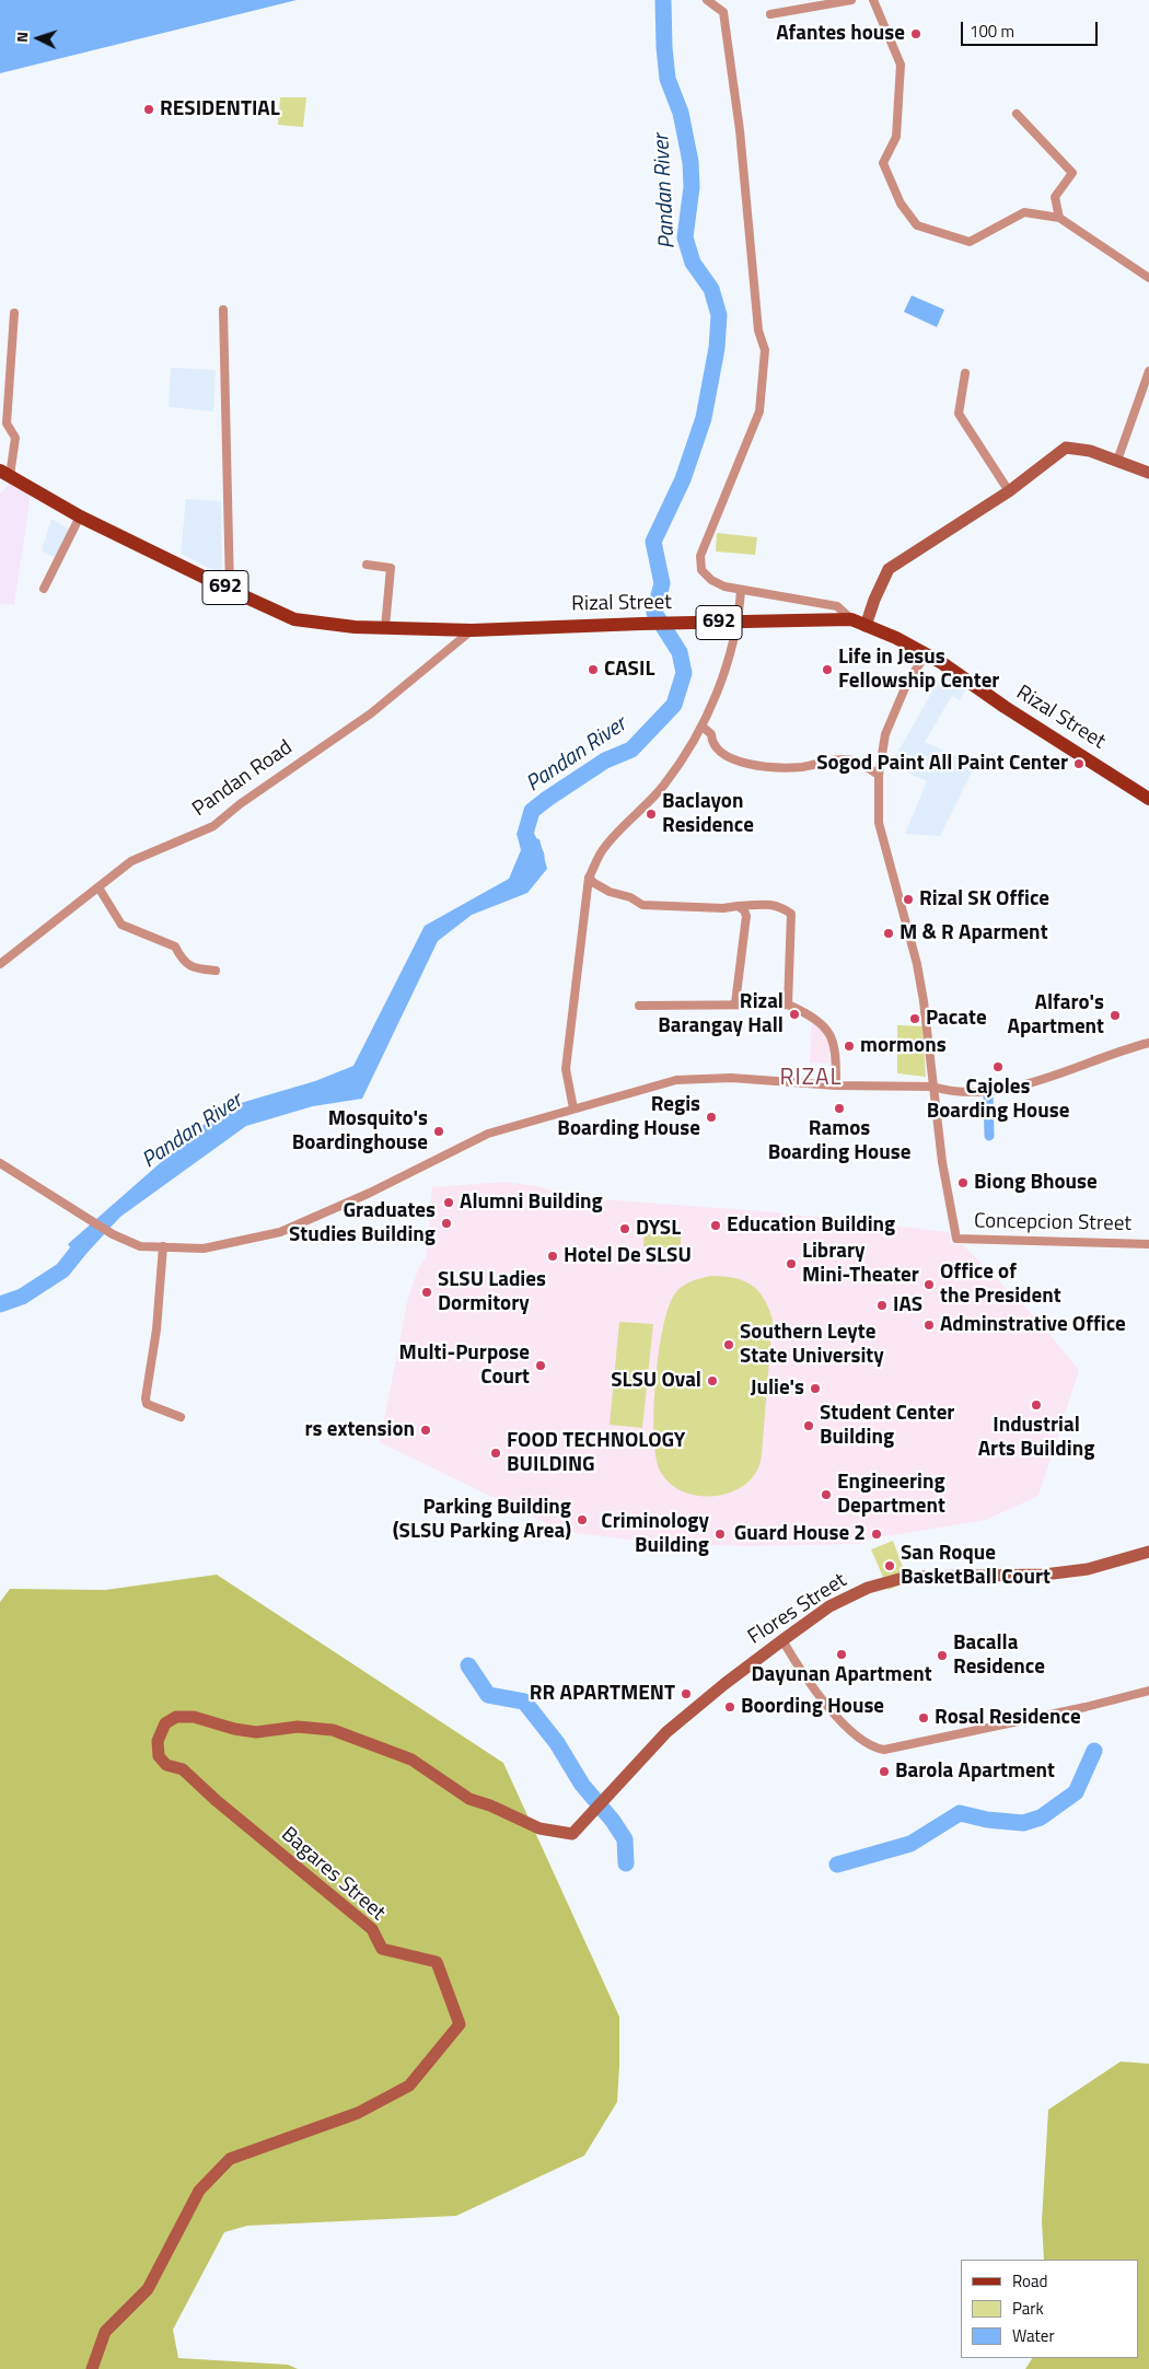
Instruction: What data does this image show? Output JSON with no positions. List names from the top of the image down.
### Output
{
  "streets": {
    "main road": ["692", "Rizal Street"],
    "street": [
      "Pandan Road",
      "Concepcion Street",
      "Flores Street",
      "Bagares Street"
    ]
  },
  "crossings": [
    ["692", "Rizal Street"],
    ["692", "Pandan Road"],
    ["Rizal Street", "Pandan Road"],
    ["Flores Street", "Bagares Street"]
  ],
  "districts": ["RIZAL"],
  "water": ["Pandan River"],
  "places": [
    "Afantes house",
    "RESIDENTIAL",
    "CASIL",
    "Life in Jesus Fellowship Center",
    "Sogod Paint All Paint Center",
    "Baclayon Residence",
    "Rizal SK Office",
    "M & R Aparment",
    "Rizal Barangay Hall",
    "Alfaro's Apartment",
    "Pacate",
    "mormons",
    "Cajoles Boarding House",
    "Ramos Boarding House",
    "Regis Boarding House",
    "Mosquito's Boardinghouse",
    "Biong Bhouse",
    "Alumni Building",
    "Graduates Studies Building",
    "Education Building",
    "DYSL",
    "Hotel De SLSU",
    "Library Mini-Theater",
    "Office of the President",
    "SLSU Ladies Dormitory",
    "IAS",
    "Adminstrative Office",
    "Southern Leyte State University",
    "Multi-Purpose Court",
    "SLSU Oval",
    "Julie's",
    "Industrial Arts Building",
    "Student Center Building",
    "rs extension",
    "FOOD TECHNOLOGY BUILDING",
    "Engineering Department",
    "Parking Building (SLSU Parking Area)",
    "Criminology Building",
    "Guard House 2",
    "San Roque BasketBall Court",
    "Dayunan Apartment",
    "Bacalla Residence",
    "RR APARTMENT",
    "Boording House",
    "Rosal Residence",
    "Barola Apartment"
  ],
  "legend": ["Road", "Park", "Water"],
  "scale_bar": "100 m",
  "north": "left"
}
